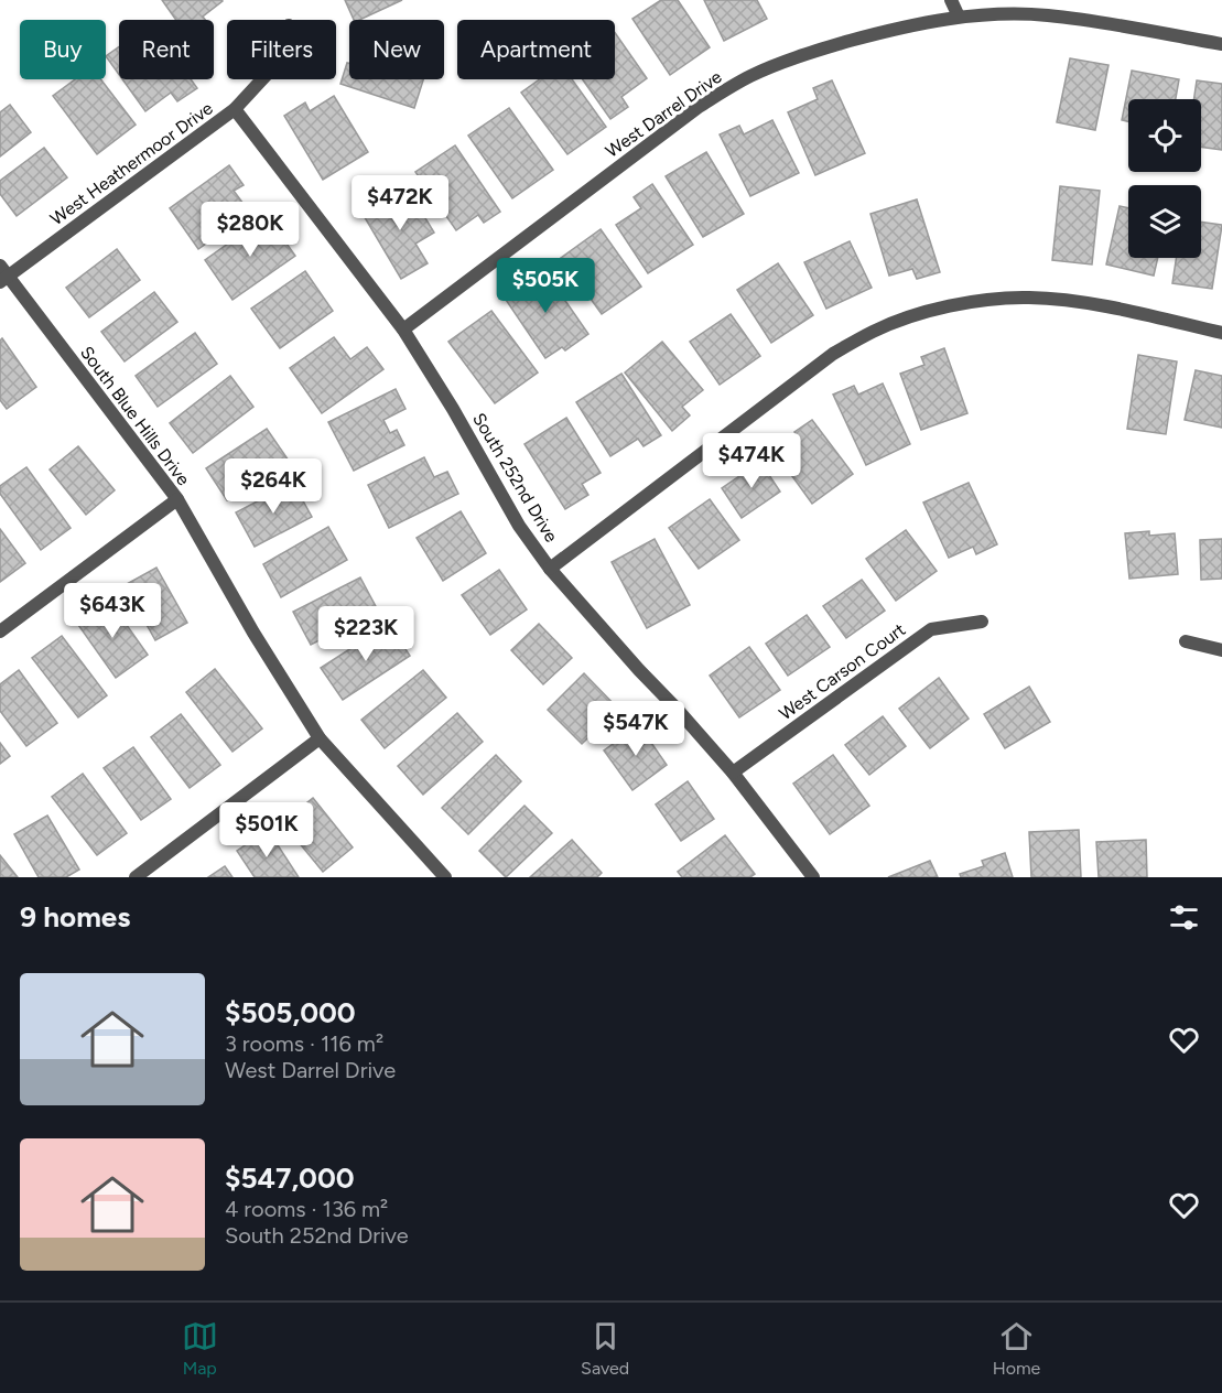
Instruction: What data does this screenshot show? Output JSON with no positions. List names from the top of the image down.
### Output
{
  "streets": {
    "street": [
      "West Darrel Drive",
      "West Heathermoor Drive",
      "South Blue Hills Drive",
      "South 252nd Drive",
      "West Carson Court"
    ]
  },
  "crossings": [
    ["West Darrel Drive", "South 252nd Drive"],
    ["West Heathermoor Drive", "South Blue Hills Drive"],
    ["West Heathermoor Drive", "South 252nd Drive"],
    ["South 252nd Drive", "West Carson Court"]
  ],
  "page": {
    "chip": [
      "Buy",
      "Rent",
      "Filters",
      "New",
      "Apartment"
    ],
    "price": [
      "$472K",
      "$280K",
      "$505K",
      "$474K",
      "$264K",
      "$643K",
      "$223K",
      "$547K",
      "$501K"
    ],
    "heading": "9 homes",
    "list": [
      {
        "name": "$505,000",
        "note": "3 rooms · 116 m² · West Darrel Drive"
      },
      {
        "name": "$547,000",
        "note": "4 rooms · 136 m² · South 252nd Drive"
      }
    ],
    "tabs": ["Map", "Saved", "Home"]
  }
}
